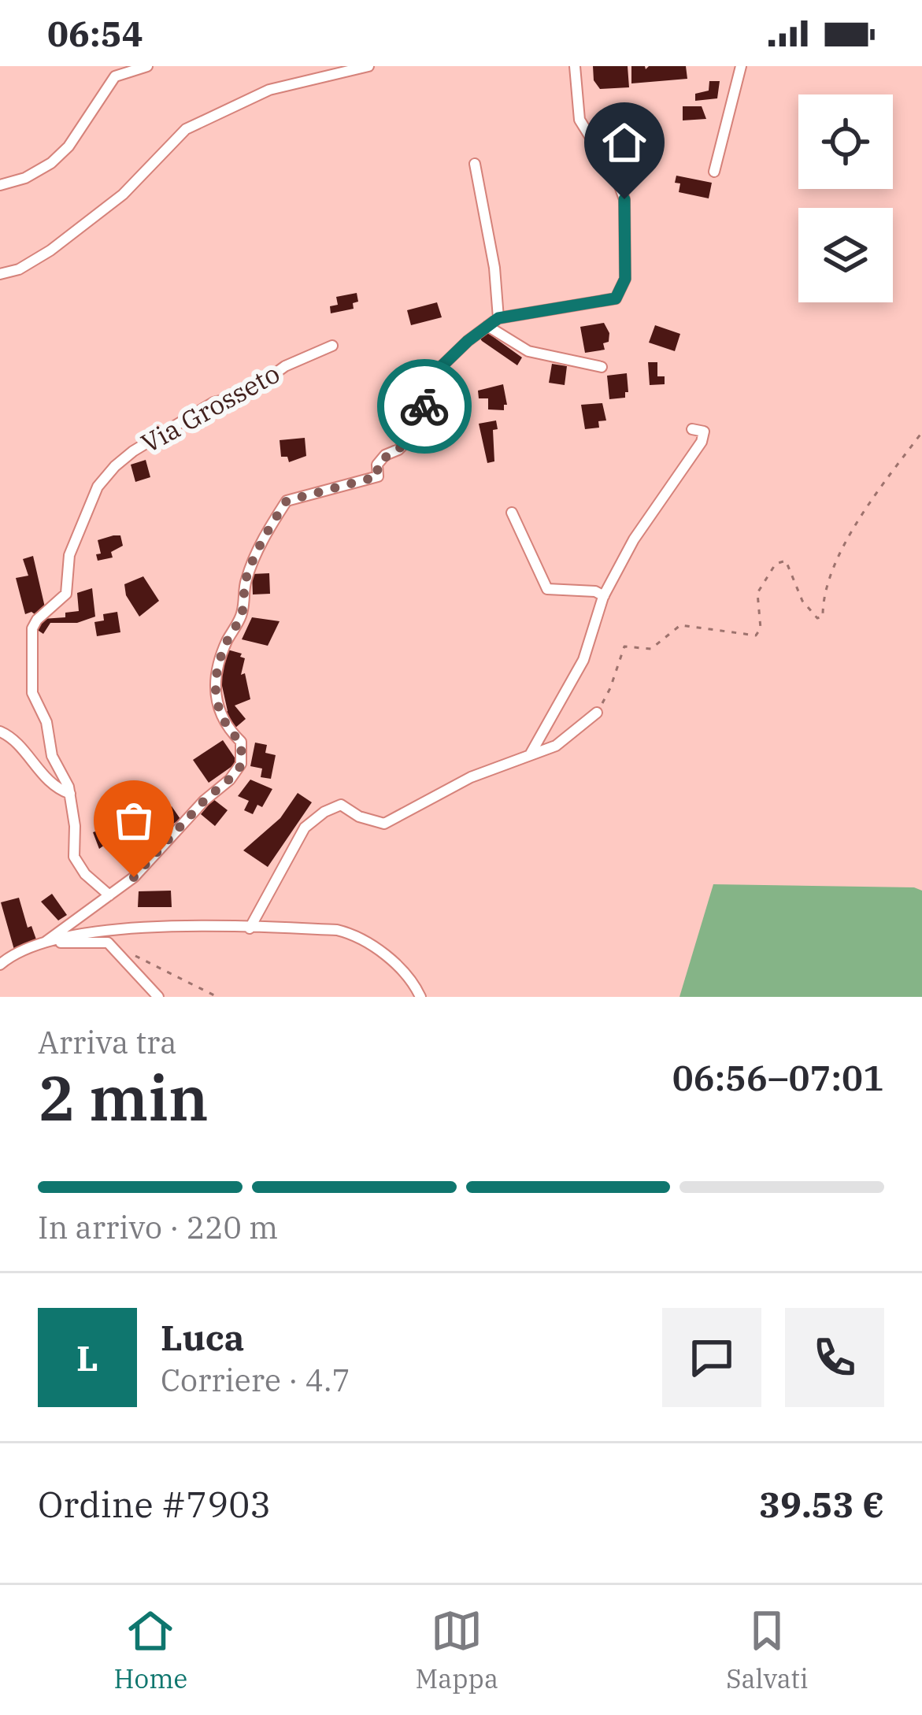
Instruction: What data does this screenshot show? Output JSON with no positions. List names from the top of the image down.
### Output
{
  "streets": {
    "street": ["Via Grosseto"]
  },
  "page": {
    "status": "06:54",
    "heading": ["2 min", "Arriva tra", "06:56–07:01"],
    "panel": [
      "Luca",
      "Corriere · 4.7",
      "Ordine #7903",
      "39.53 €"
    ],
    "bar": "In arrivo · 220 m",
    "round": "L",
    "tabs": ["Home", "Mappa", "Salvati"]
  }
}
